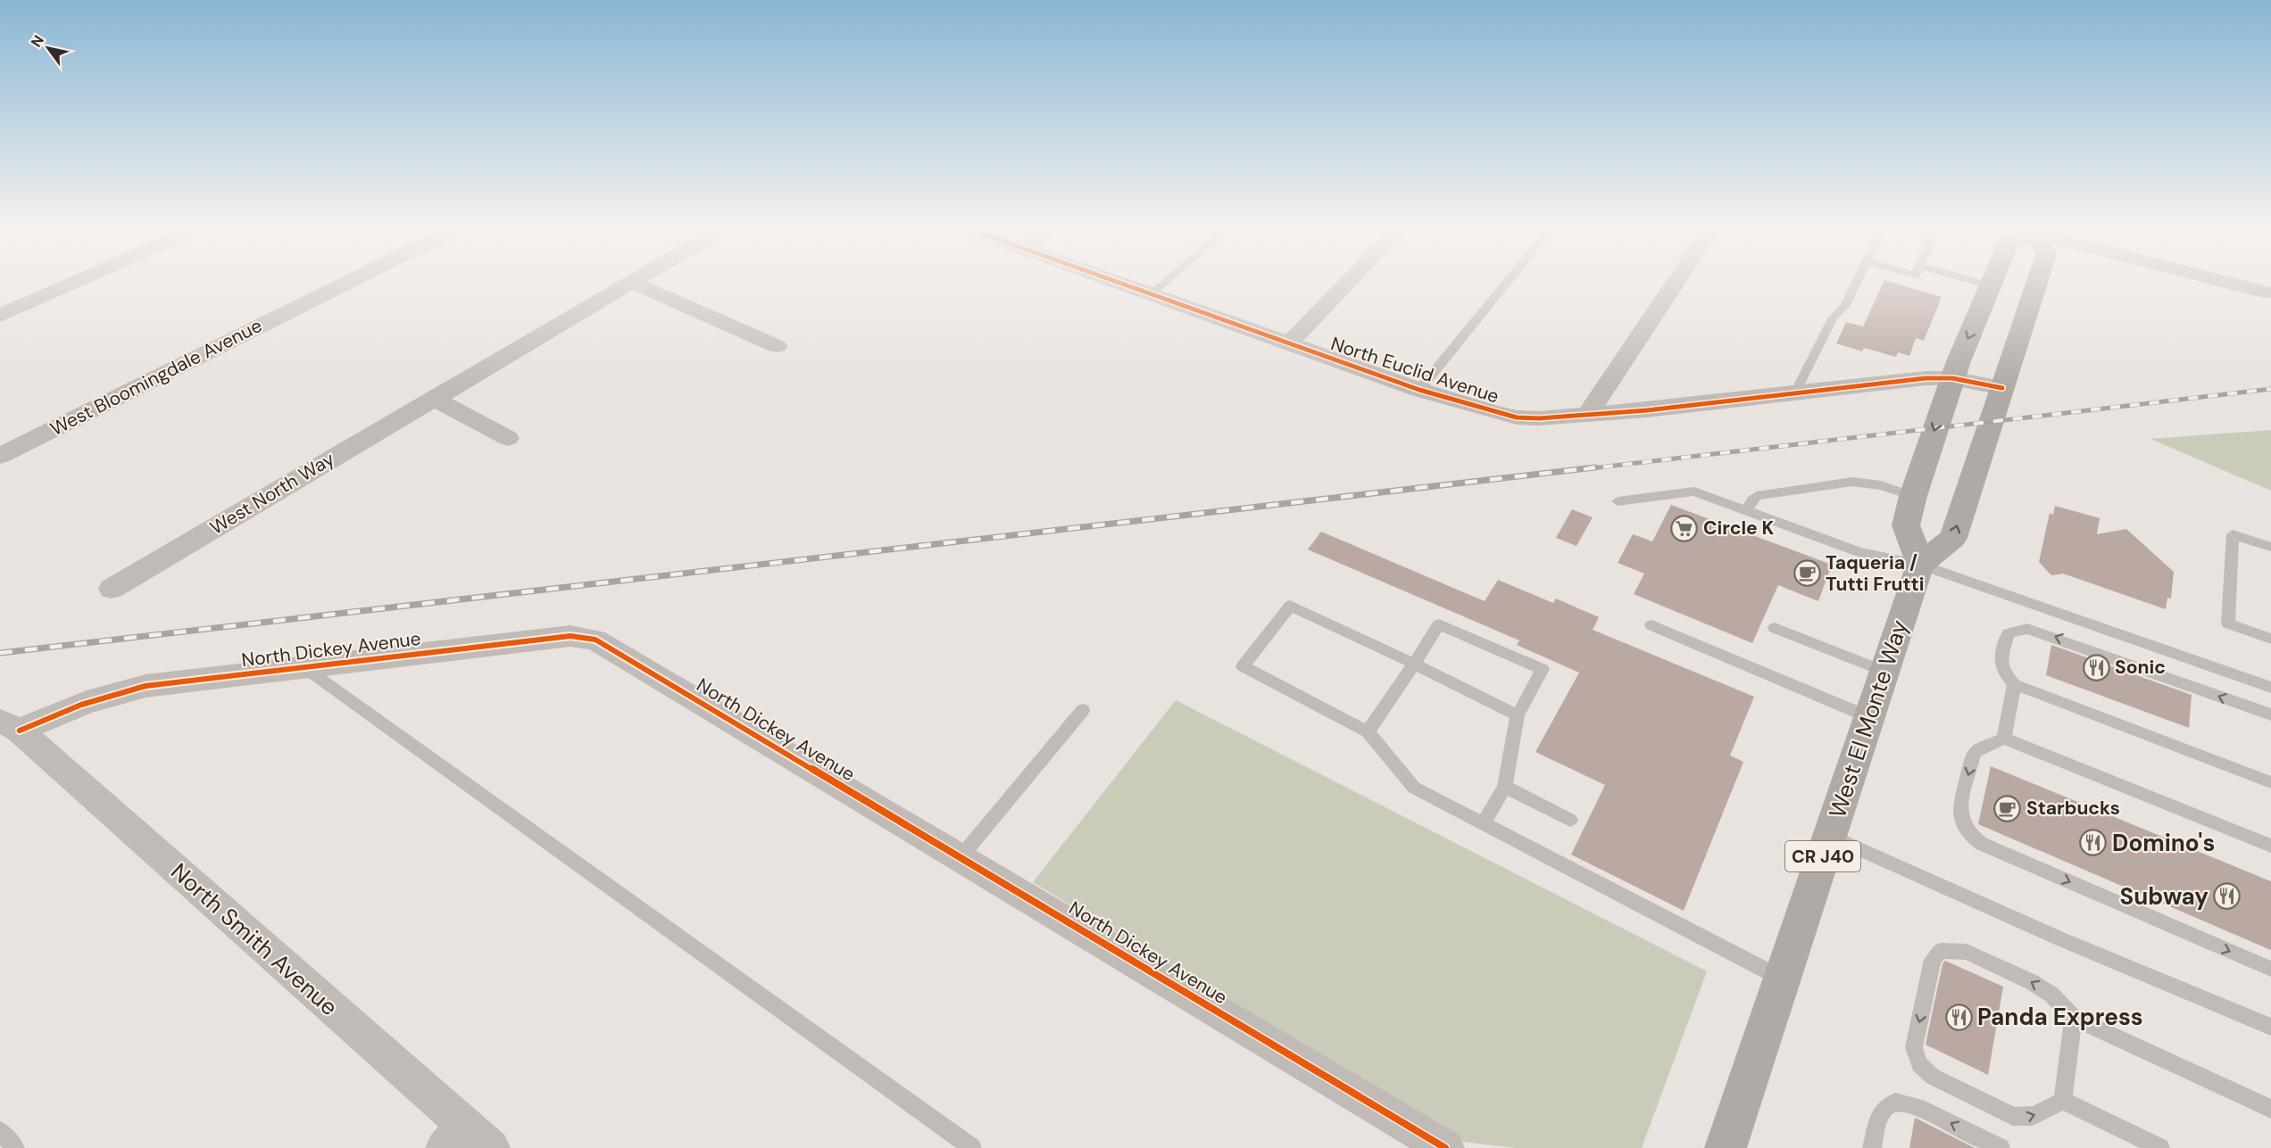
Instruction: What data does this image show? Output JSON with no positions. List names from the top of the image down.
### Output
{
  "streets": {
    "main road": ["West El Monte Way", "CR J40"],
    "street": [
      "North Euclid Avenue",
      "West Bloomingdale Avenue",
      "West North Way",
      "North Dickey Avenue",
      "North Smith Avenue"
    ]
  },
  "crossings": [
    ["North Dickey Avenue", "North Smith Avenue"]
  ],
  "places": {
    "supermarket": ["Circle K"],
    "cafe": ["Taqueria / Tutti Frutti", "Starbucks"],
    "restaurant": [
      "Sonic",
      "Domino's",
      "Subway",
      "Panda Express"
    ]
  },
  "north": "top left"
}
